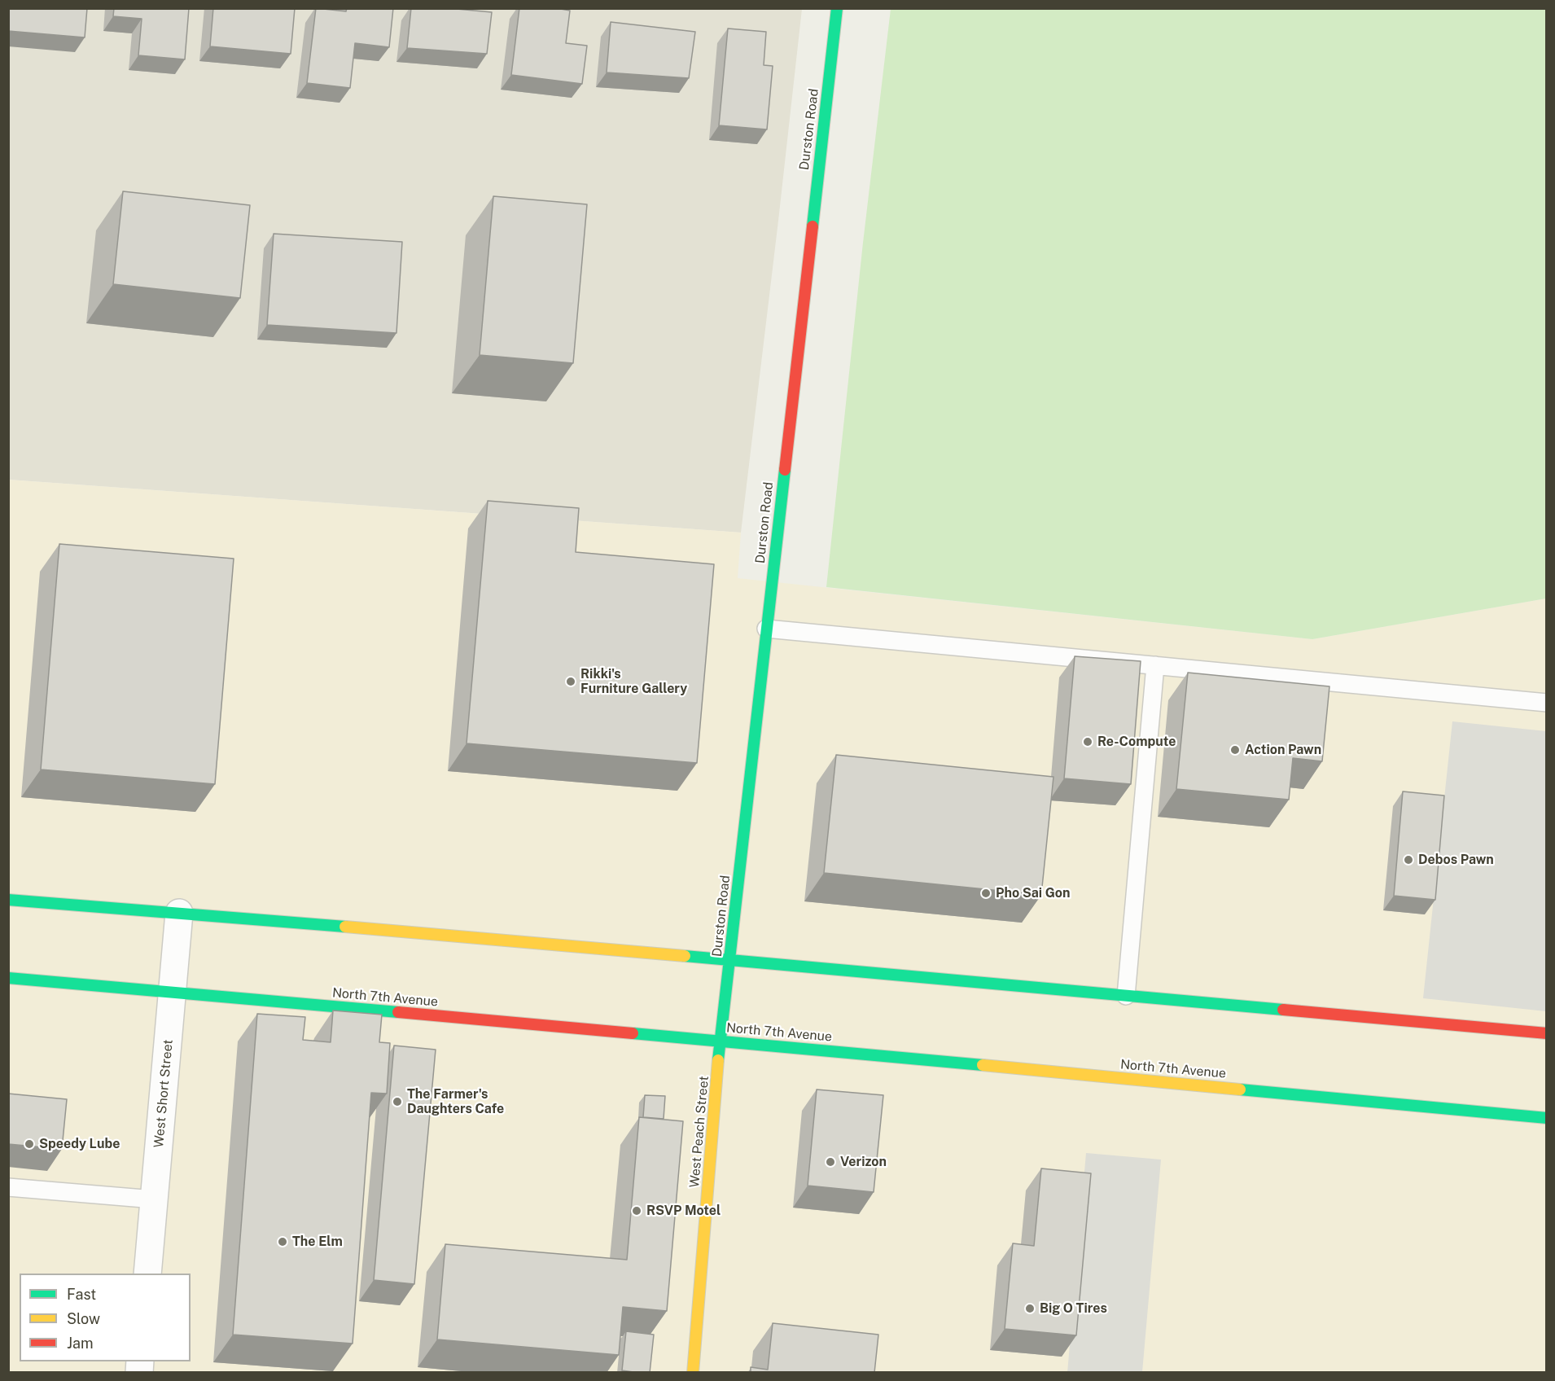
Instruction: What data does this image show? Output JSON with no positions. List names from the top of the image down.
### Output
{
  "streets": {
    "main road": ["Durston Road", "North 7th Avenue", "West Peach Street"],
    "street": ["West Short Street"]
  },
  "crossings": [
    ["Durston Road", "North 7th Avenue"],
    ["Durston Road", "West Peach Street"],
    ["North 7th Avenue", "West Short Street"],
    ["North 7th Avenue", "West Peach Street"]
  ],
  "places": [
    "Rikki's Furniture Gallery",
    "Re-Compute",
    "Action Pawn",
    "Debos Pawn",
    "Pho Sai Gon",
    "The Farmer's Daughters Cafe",
    "Speedy Lube",
    "Verizon",
    "RSVP Motel",
    "The Elm",
    "Big O Tires"
  ],
  "legend": ["Fast", "Slow", "Jam"]
}
